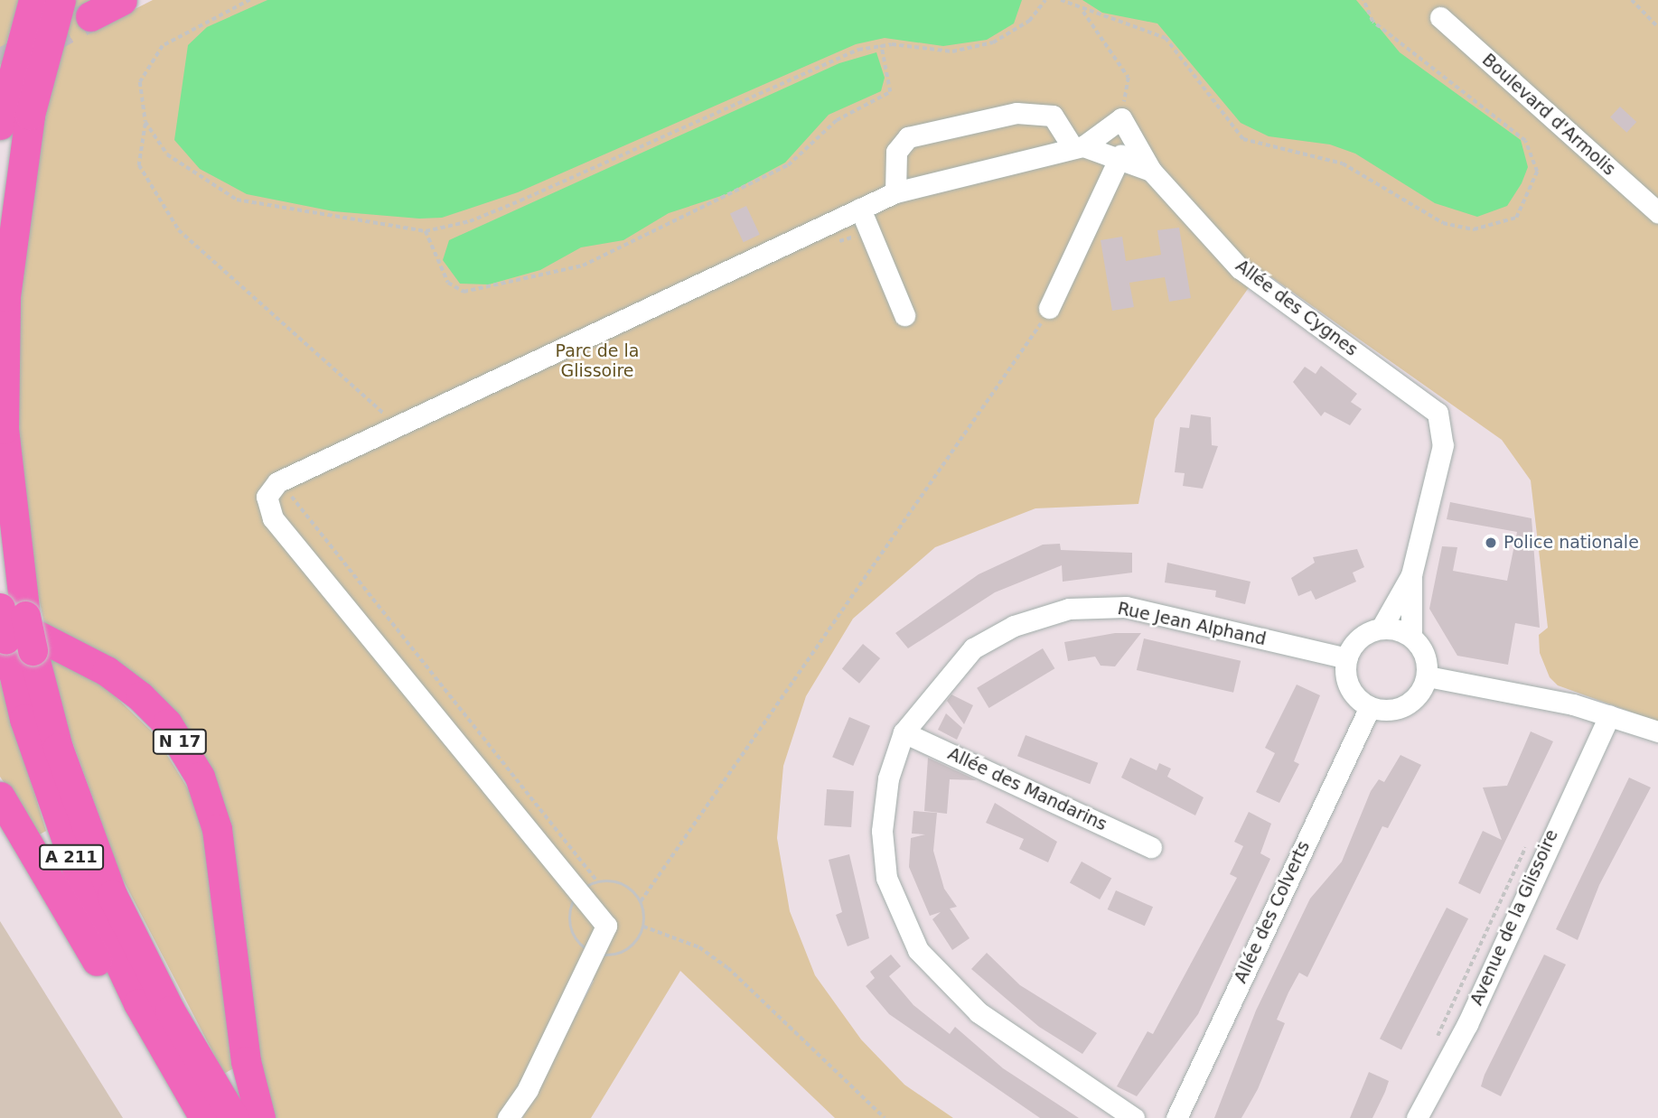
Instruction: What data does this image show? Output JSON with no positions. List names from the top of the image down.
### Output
{
  "streets": {
    "highway": ["N 17", "A 211"],
    "street": [
      "Boulevard d'Armolis",
      "Allée des Cygnes",
      "Rue Jean Alphand",
      "Allée des Mandarins",
      "Allée des Colverts",
      "Avenue de la Glissoire"
    ]
  },
  "crossings": [
    ["Allée des Cygnes", "Rue Jean Alphand"],
    ["Allée des Cygnes", "Allée des Colverts"],
    ["Rue Jean Alphand", "Allée des Mandarins"],
    ["Rue Jean Alphand", "Allée des Colverts"],
    ["N 17", "A 211"]
  ],
  "parks": ["Parc de la Glissoire"],
  "places": ["Police nationale"]
}
